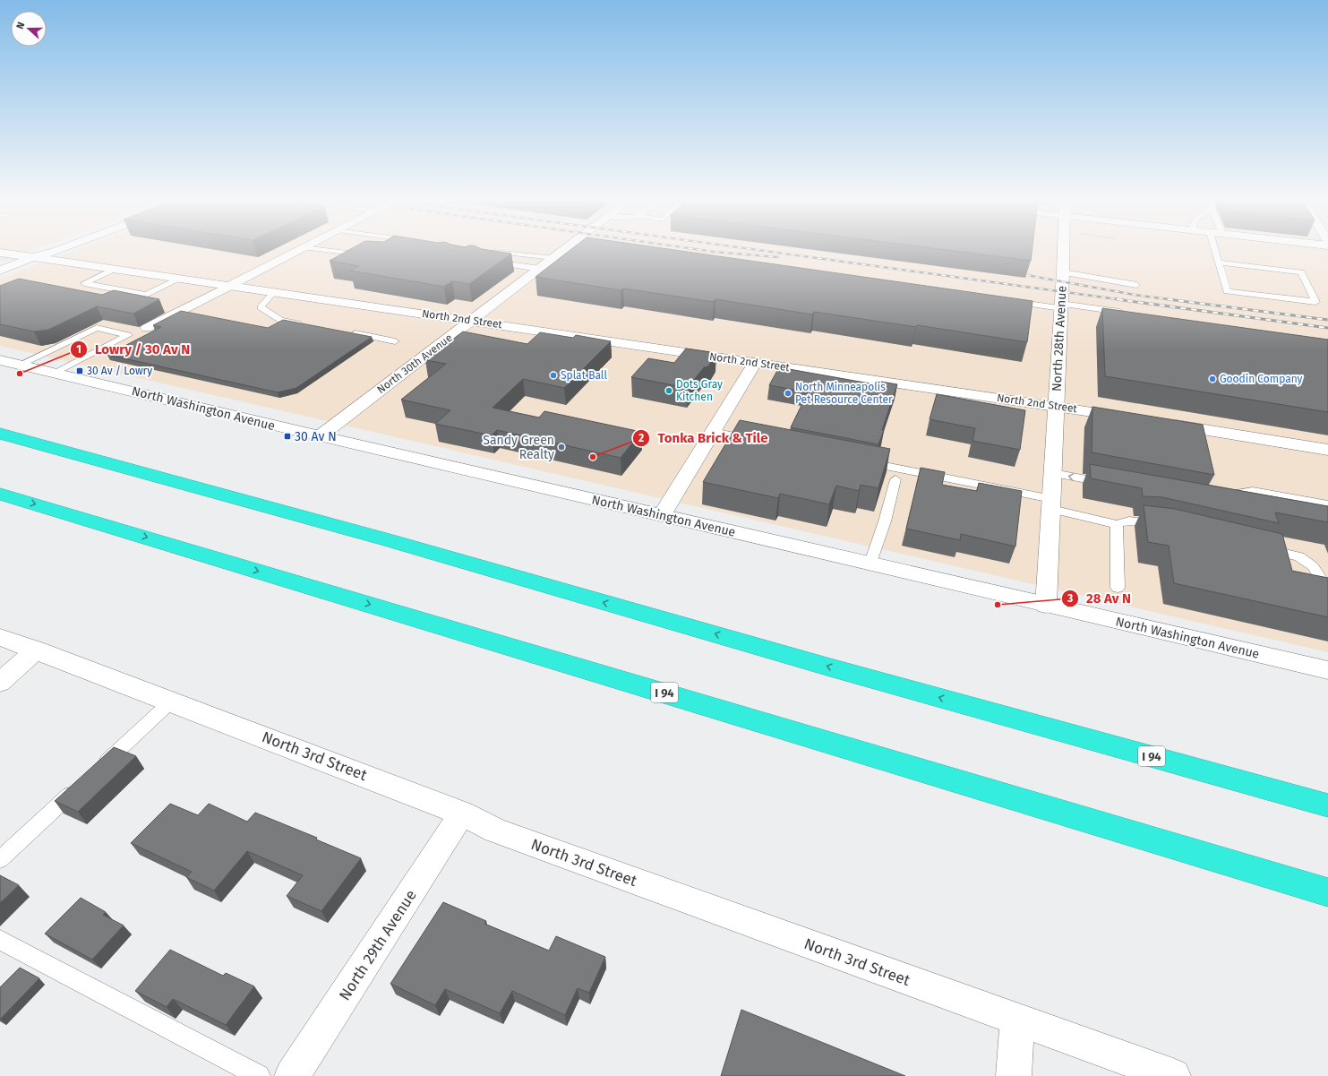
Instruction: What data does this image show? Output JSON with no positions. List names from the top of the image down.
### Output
{
  "streets": {
    "highway": ["I 94"],
    "street": [
      "North 2nd Street",
      "North 28th Avenue",
      "North 30th Avenue",
      "North Washington Avenue",
      "North 3rd Street",
      "North 29th Avenue"
    ]
  },
  "crossings": [
    ["North 2nd Street", "North 28th Avenue"],
    ["North 2nd Street", "North 30th Avenue"],
    ["North 28th Avenue", "North Washington Avenue"],
    ["North 30th Avenue", "North Washington Avenue"],
    ["North 3rd Street", "North 29th Avenue"]
  ],
  "places": {
    "transit": ["30 Av / Lowry", "30 Av N"],
    "other": [
      "Lowry / 30 Av N",
      "Splat Ball",
      "Goodin Company",
      "Dots Gray Kitchen",
      "North Minneapolis Pet Resource Center",
      "Sandy Green Realty",
      "Tonka Brick & Tile",
      "28 Av N"
    ]
  },
  "north": "left"
}
